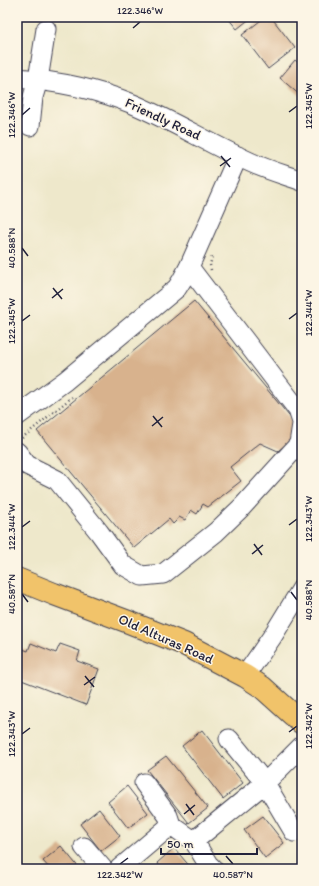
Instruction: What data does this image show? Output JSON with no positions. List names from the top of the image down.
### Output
{
  "streets": {
    "main road": ["Old Alturas Road"],
    "street": ["Friendly Road"]
  },
  "scale_bar": "50 m",
  "coordinates": [
    "122.346°W",
    "122.345°W",
    "40.588°N",
    "122.344°W",
    "122.343°W",
    "40.587°N",
    "122.342°W"
  ]
}
